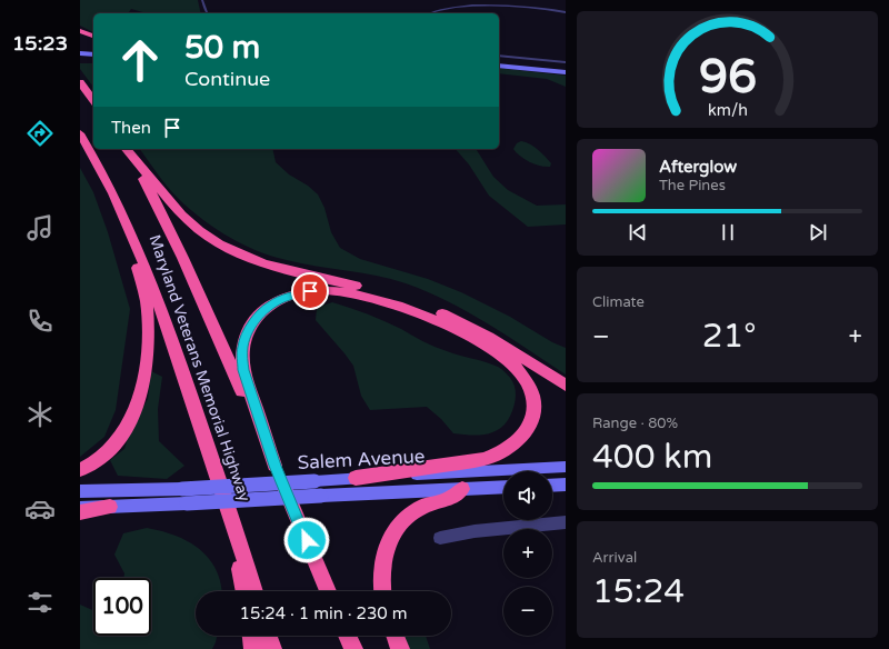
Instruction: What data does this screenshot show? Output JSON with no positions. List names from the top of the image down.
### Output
{
  "streets": {
    "highway": ["Maryland Veterans Memorial Highway"],
    "main road": ["Salem Avenue"]
  },
  "page": {
    "tabs": "15:23",
    "turn": ["50 m", "Continue"],
    "then": "Then",
    "song": ["Afterglow", "The Pines"],
    "tile": [
      "Climate",
      ["Range · 80%", "400 km"],
      ["Arrival", "15:24"]
    ],
    "heat": ["−", "21°", "+"],
    "map_buttons": ["+", "−"],
    "limit": "100",
    "trip": "15:24 · 1 min · 230 m",
    "gauge": ["96", "km/h"]
  }
}
